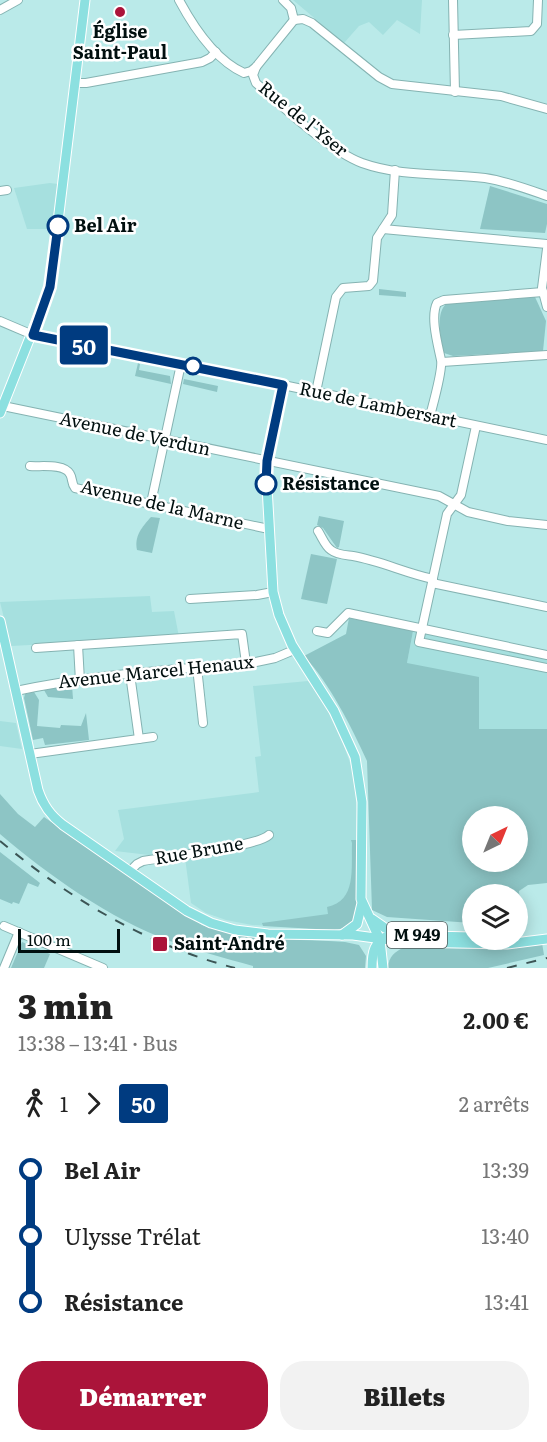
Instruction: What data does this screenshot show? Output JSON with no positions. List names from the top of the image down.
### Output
{
  "streets": {
    "main road": ["Rue de Lambersart", "M 949"],
    "street": [
      "Rue de l'Yser",
      "Avenue de Verdun",
      "Avenue de la Marne",
      "Avenue Marcel Henaux",
      "Rue Brune"
    ]
  },
  "places": {
    "other": ["Église Saint-Paul", "Bel Air", "Résistance"],
    "transit": ["Saint-André"]
  },
  "lines": ["bus line 50"],
  "scale_bar": "100 m",
  "north": "top right",
  "page": {
    "on_map": "50",
    "scale": "100 m",
    "heading": ["3 min", "13:38 – 13:41 · Bus", "2.00 €"],
    "legs": ["1", "50", "2 arrêts"],
    "list": [
      {
        "name": "Bel Air",
        "value": "13:39"
      },
      {
        "name": "Ulysse Trélat",
        "value": "13:40"
      },
      {
        "name": "Résistance",
        "value": "13:41"
      }
    ],
    "buttons": ["Démarrer", "Billets"]
  }
}
